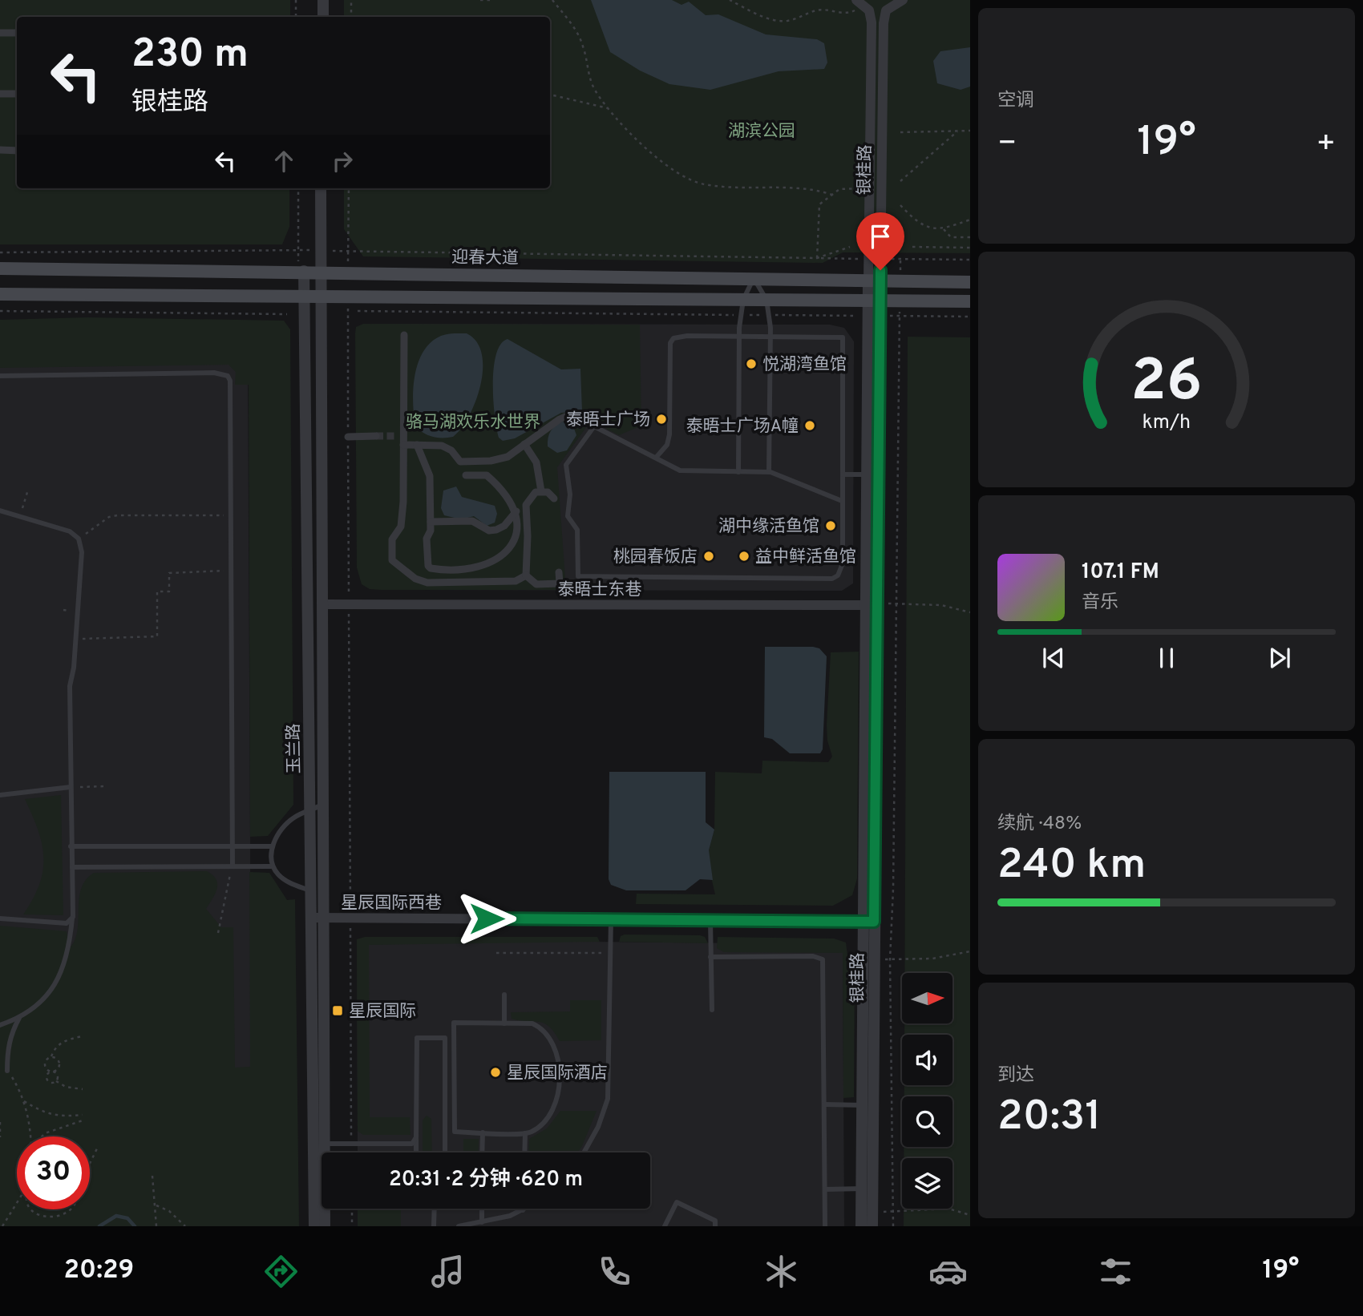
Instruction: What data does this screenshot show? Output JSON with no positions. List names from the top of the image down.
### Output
{
  "streets": {
    "main road": ["迎春大道"],
    "street": [
      "银桂路",
      "泰晤士东巷",
      "玉兰路",
      "星辰国际西巷"
    ]
  },
  "crossings": [
    ["银桂路", "迎春大道"],
    ["银桂路", "泰晤士东巷"],
    ["银桂路", "星辰国际西巷"],
    ["迎春大道", "玉兰路"],
    ["泰晤士东巷", "玉兰路"],
    ["玉兰路", "星辰国际西巷"]
  ],
  "parks": ["湖滨公园", "骆马湖欢乐水世界"],
  "places": {
    "other": [
      "悦湖湾鱼馆",
      "泰晤士广场",
      "泰晤士广场A幢",
      "湖中缘活鱼馆",
      "桃园春饭店",
      "益中鲜活鱼馆",
      "星辰国际酒店"
    ],
    "transit": ["星辰国际"]
  },
  "north": "right",
  "page": {
    "tile": [
      "空调",
      ["续航 · 48%", "240 km"],
      ["到达", "20:31"]
    ],
    "turn": ["230 m", "银桂路"],
    "heat": ["−", "19°", "+"],
    "song": ["107.1 FM", "音乐"],
    "limit": "30",
    "trip": "20:31 · 2 分钟 · 620 m",
    "tabs": ["20:29", "19°"],
    "gauge": ["26", "km/h"]
  }
}
